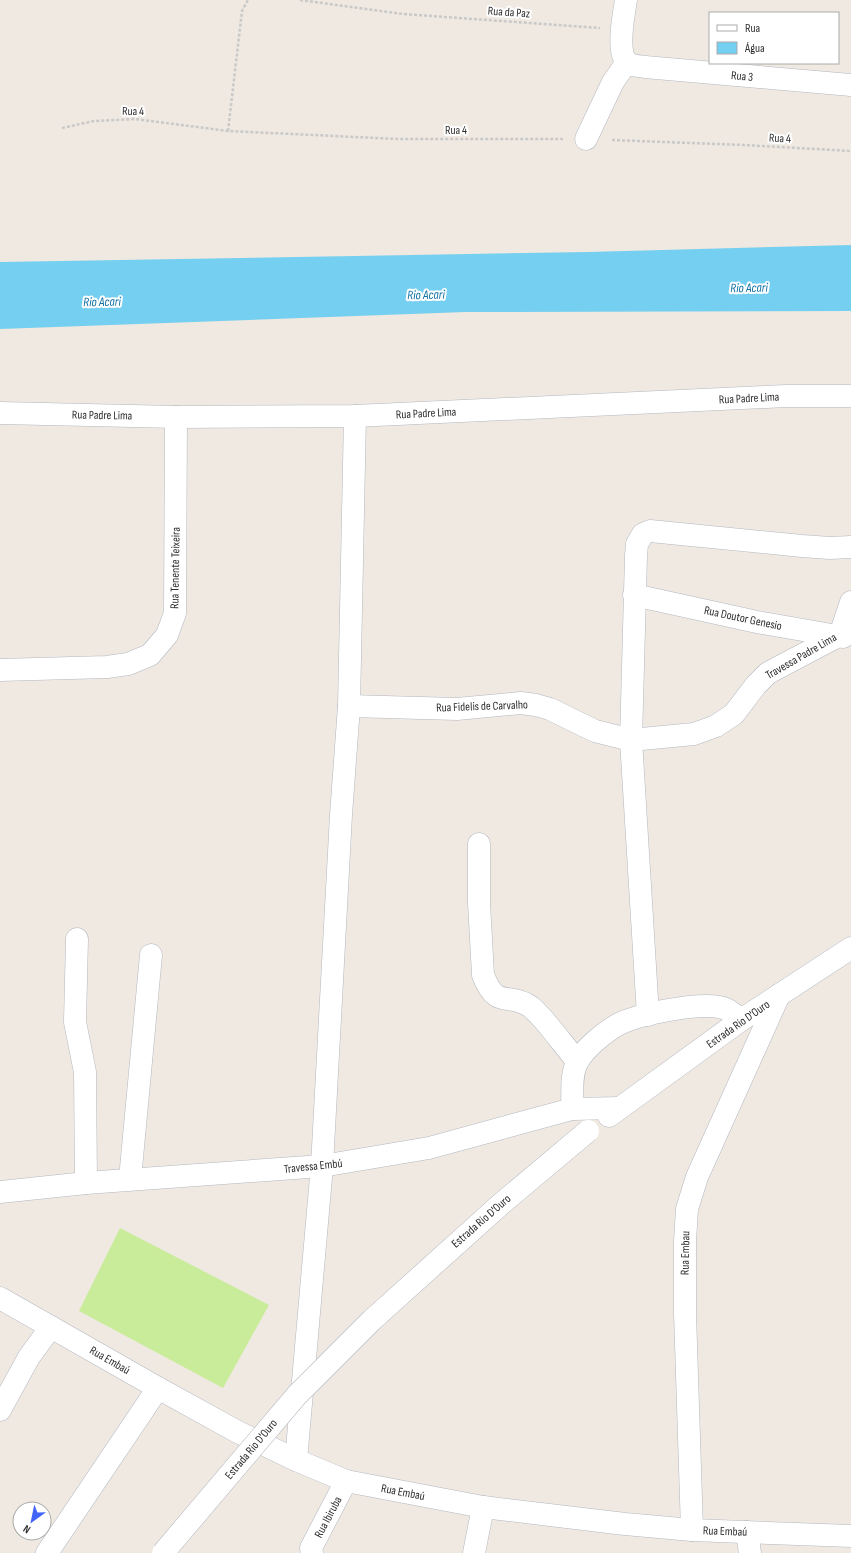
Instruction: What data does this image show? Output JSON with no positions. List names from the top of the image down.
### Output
{
  "streets": {
    "street": [
      "Rua 3",
      "Rua Padre Lima",
      "Rua Tenente Teixeira",
      "Rua Doutor Genesio",
      "Travessa Padre Lima",
      "Rua Fidelis de Carvalho",
      "Estrada Rio D'Ouro",
      "Travessa Embú",
      "Rua Embau",
      "Rua Embaú",
      "Rua Ibiruba"
    ],
    "path": ["Rua da Paz", "Rua 4"]
  },
  "crossings": [
    ["Rua da Paz", "Rua 3"],
    ["Rua Padre Lima", "Rua Tenente Teixeira"],
    ["Rua Doutor Genesio", "Travessa Padre Lima"],
    ["Travessa Padre Lima", "Rua Fidelis de Carvalho"],
    ["Estrada Rio D'Ouro", "Travessa Embú"],
    ["Estrada Rio D'Ouro", "Rua Embau"],
    ["Rua Embau", "Rua Embaú"],
    ["Rua Embaú", "Rua Ibiruba"]
  ],
  "water": ["Rio Acari"],
  "legend": ["Rua", "Água"],
  "north": "bottom left"
}
